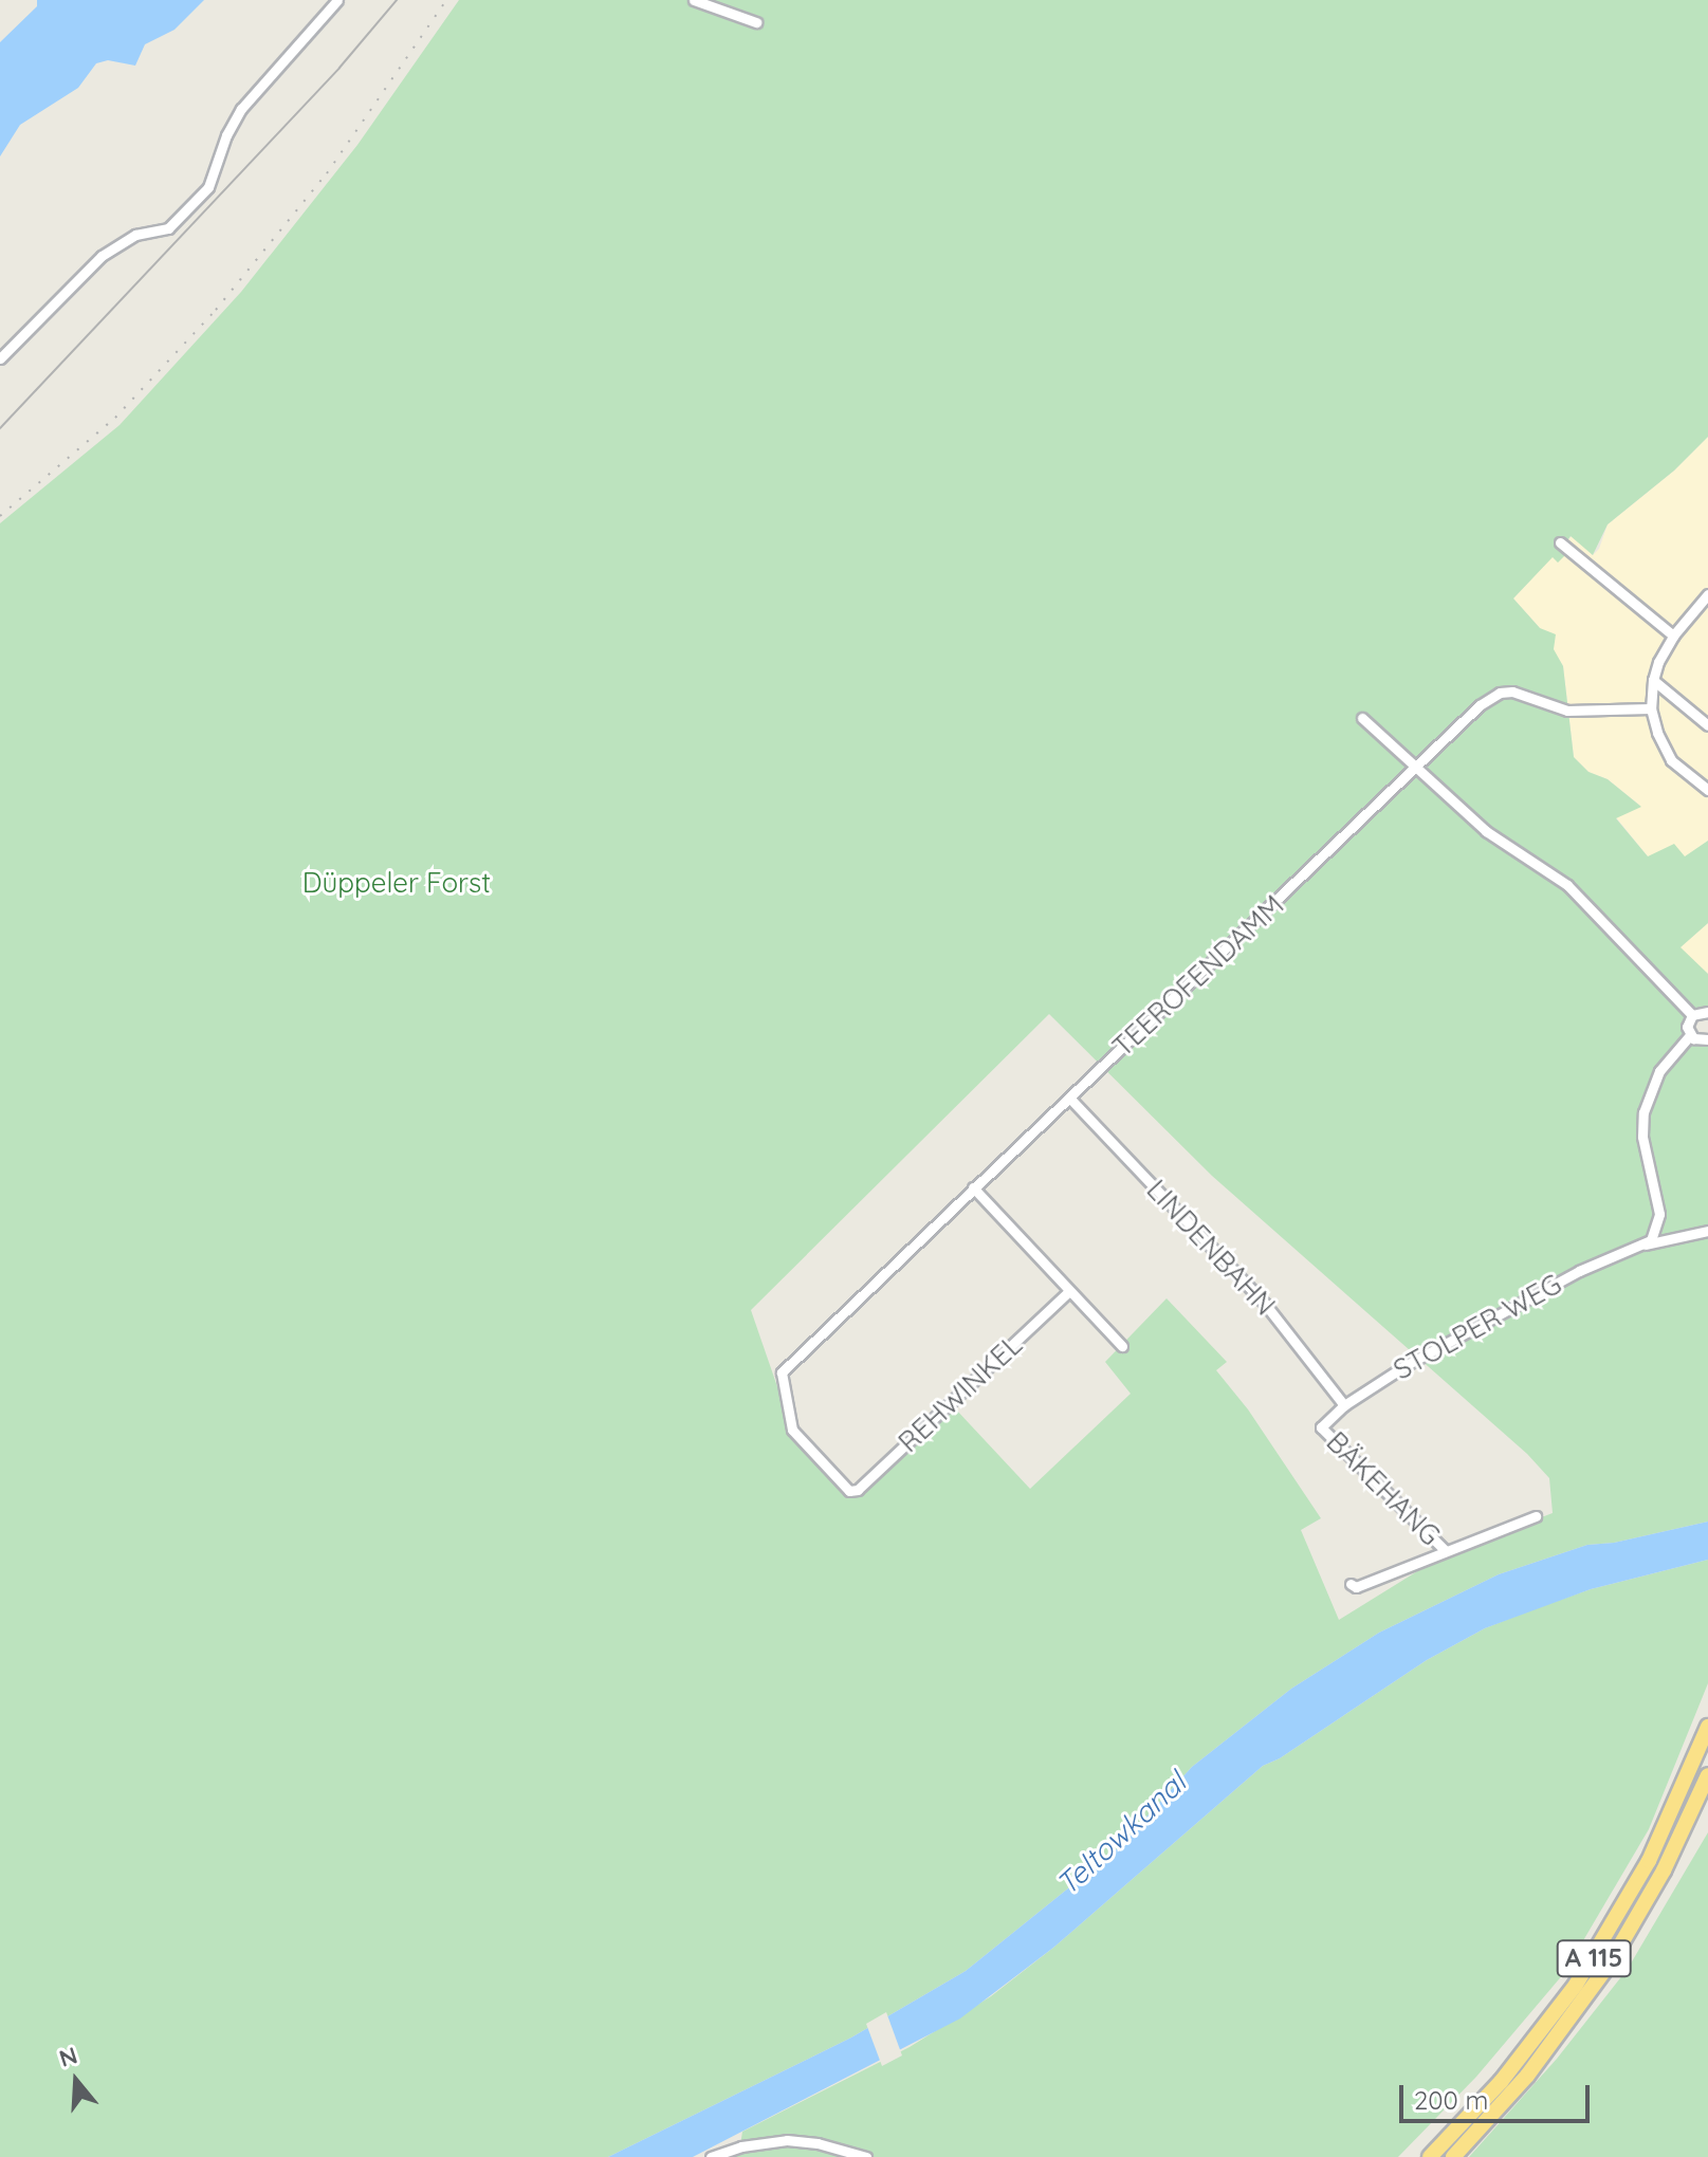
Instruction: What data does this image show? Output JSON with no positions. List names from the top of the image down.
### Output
{
  "streets": {
    "highway": ["A 115"],
    "street": [
      "TEEROFENDAMM",
      "LINDENBAHN",
      "STOLPER WEG",
      "REHWINKEL",
      "BÄKEHANG"
    ]
  },
  "crossings": [
    ["TEEROFENDAMM", "LINDENBAHN"],
    ["TEEROFENDAMM", "REHWINKEL"],
    ["LINDENBAHN", "STOLPER WEG"],
    ["STOLPER WEG", "BÄKEHANG"]
  ],
  "water": ["Teltowkanal"],
  "parks": ["Düppeler Forst"],
  "scale_bar": "200 m",
  "north": "top"
}
